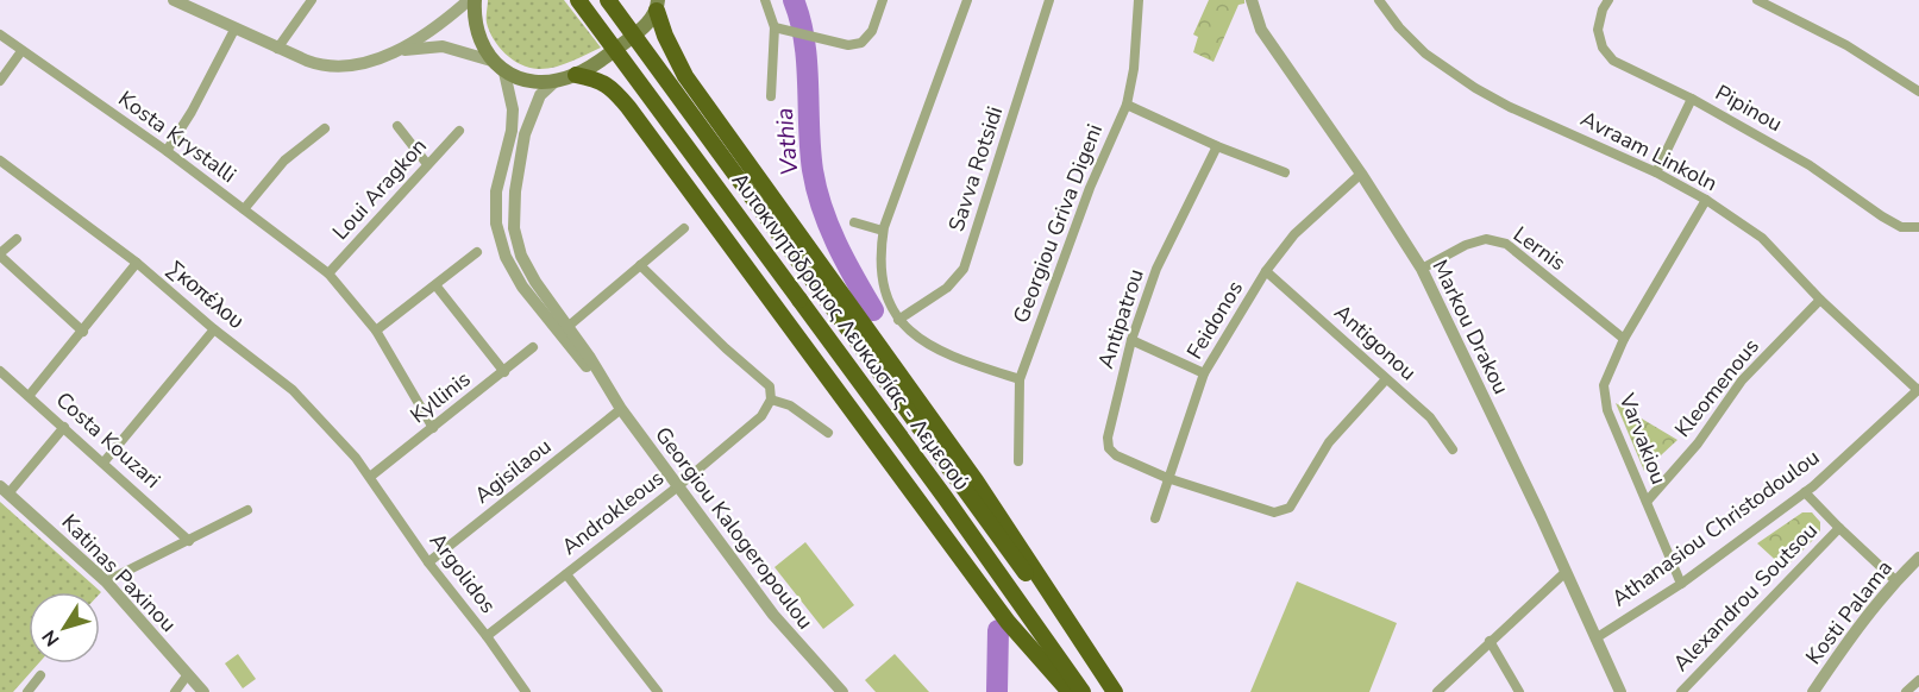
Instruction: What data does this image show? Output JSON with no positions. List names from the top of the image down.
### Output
{
  "streets": {
    "highway": ["Αυτοκινητόδρομος Λευκωσίας - Λεμεσού"],
    "street": [
      "Pipinou",
      "Kosta Krystalli",
      "Avraam Linkoln",
      "Savva Rotsidi",
      "Loui Aragkon",
      "Georgiou Griva Digeni",
      "Lernis",
      "Σκοπέλου",
      "Antipatrou",
      "Feidonos",
      "Markou Drakou",
      "Antigonou",
      "Kleomenous",
      "Kyllinis",
      "Varvakiou",
      "Costa Kouzari",
      "Agisilaou",
      "Androkleous",
      "Georgiou Kalogeropoulou",
      "Athanasiou Christodoulou",
      "Katinas Paxinou",
      "Argolidos",
      "Alexandrou Soutsou",
      "Kosti Palama"
    ]
  },
  "crossings": [
    ["Kosta Krystalli", "Loui Aragkon"],
    ["Kosta Krystalli", "Kyllinis"],
    ["Avraam Linkoln", "Kleomenous"],
    ["Avraam Linkoln", "Varvakiou"],
    ["Avraam Linkoln", "Athanasiou Christodoulou"],
    ["Lernis", "Markou Drakou"],
    ["Lernis", "Varvakiou"],
    ["Σκοπέλου", "Kyllinis"],
    ["Σκοπέλου", "Argolidos"],
    ["Antipatrou", "Feidonos"],
    ["Feidonos", "Markou Drakou"],
    ["Feidonos", "Antigonou"],
    ["Markou Drakou", "Athanasiou Christodoulou"],
    ["Kleomenous", "Varvakiou"],
    ["Kyllinis", "Argolidos"],
    ["Varvakiou", "Athanasiou Christodoulou"],
    ["Agisilaou", "Georgiou Kalogeropoulou"],
    ["Agisilaou", "Argolidos"],
    ["Androkleous", "Georgiou Kalogeropoulou"],
    ["Androkleous", "Argolidos"]
  ],
  "water": ["Vathia"],
  "north": "bottom left"
}
